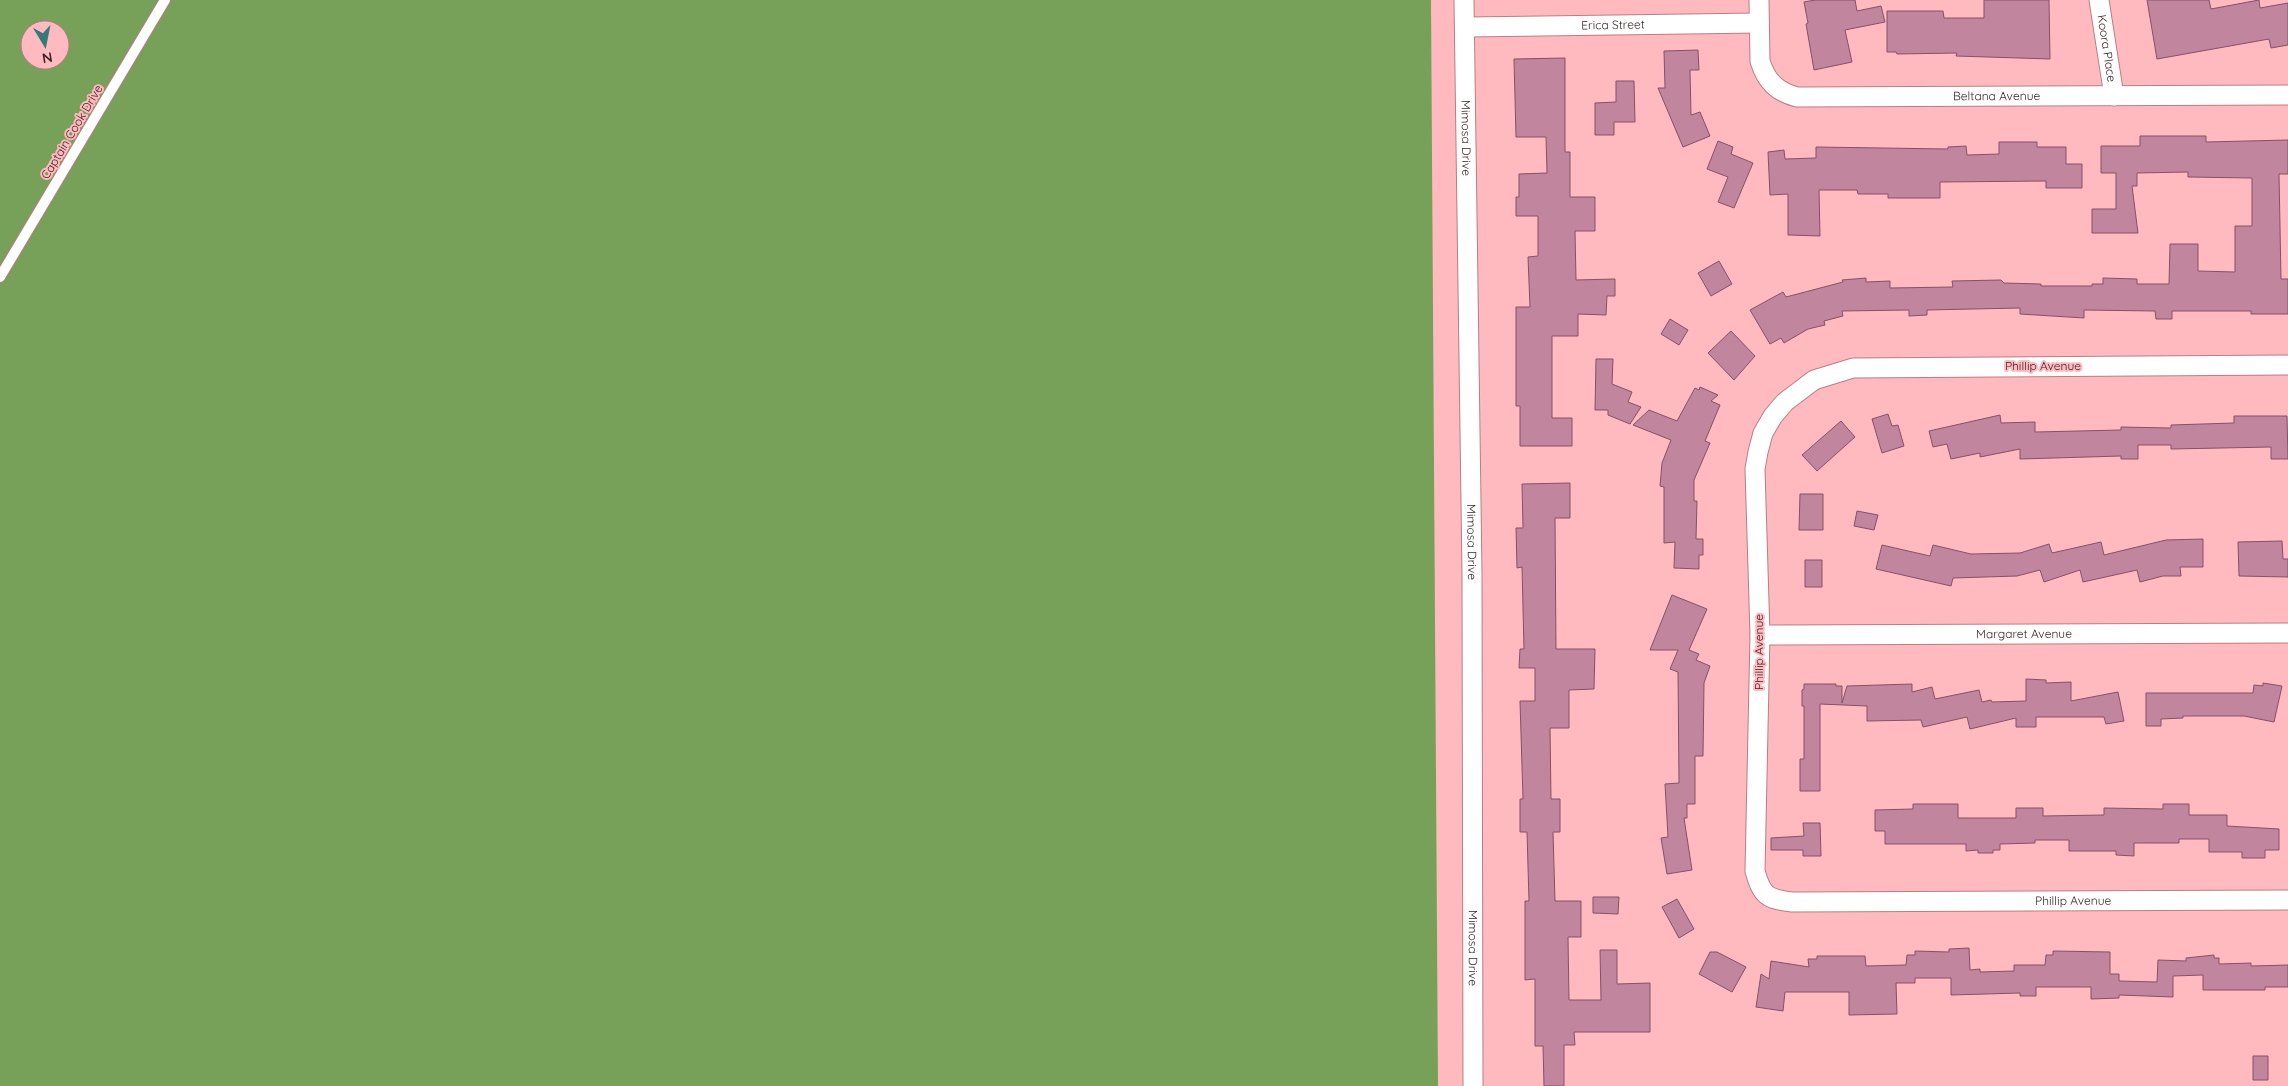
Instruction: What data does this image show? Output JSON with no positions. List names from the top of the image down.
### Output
{
  "streets": {
    "street": [
      "Erica Street",
      "Koora Place",
      "Beltana Avenue",
      "Mimosa Drive",
      "Phillip Avenue",
      "Margaret Avenue"
    ],
    "lane": ["Captain Cook Drive"]
  },
  "crossings": [
    ["Erica Street", "Beltana Avenue"],
    ["Erica Street", "Mimosa Drive"],
    ["Koora Place", "Beltana Avenue"],
    ["Phillip Avenue", "Margaret Avenue"]
  ],
  "north": "bottom"
}
